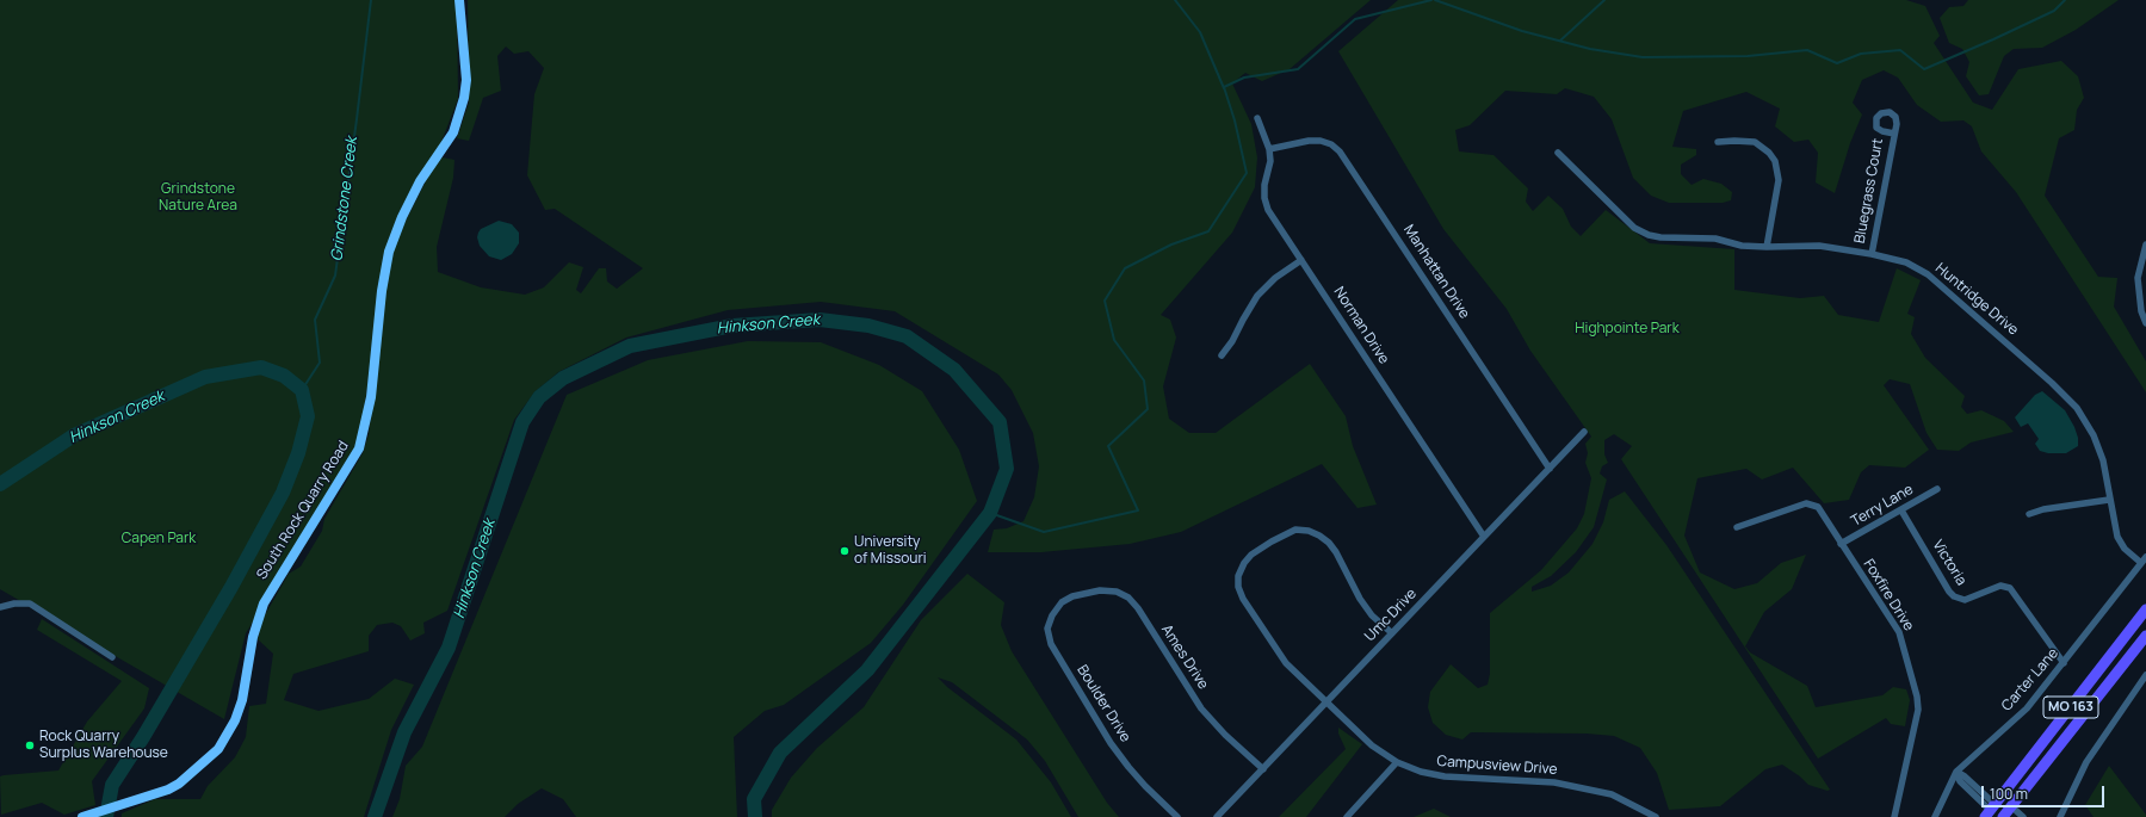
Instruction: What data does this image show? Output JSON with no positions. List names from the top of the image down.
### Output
{
  "streets": {
    "main road": ["MO 163"],
    "street": [
      "Bluegrass Court",
      "Manhattan Drive",
      "Huntridge Drive",
      "Norman Drive",
      "Terry Lane",
      "South Rock Quarry Road",
      "Victoria",
      "Foxfire Drive",
      "Umc Drive",
      "Ames Drive",
      "Carter Lane",
      "Boulder Drive",
      "Campusview Drive"
    ]
  },
  "crossings": [
    ["Bluegrass Court", "Huntridge Drive"],
    ["Manhattan Drive", "Norman Drive"],
    ["Manhattan Drive", "Umc Drive"],
    ["Huntridge Drive", "Carter Lane"],
    ["Norman Drive", "Umc Drive"],
    ["Terry Lane", "Victoria"],
    ["Terry Lane", "Foxfire Drive"],
    ["Victoria", "Carter Lane"],
    ["Umc Drive", "Ames Drive"],
    ["Umc Drive", "Campusview Drive"],
    ["Ames Drive", "Boulder Drive"]
  ],
  "water": ["Grindstone Creek", "Hinkson Creek"],
  "parks": ["Grindstone Nature Area", "Highpointe Park", "Capen Park"],
  "places": ["University of Missouri", "Rock Quarry Surplus Warehouse"],
  "scale_bar": "100 m"
}
